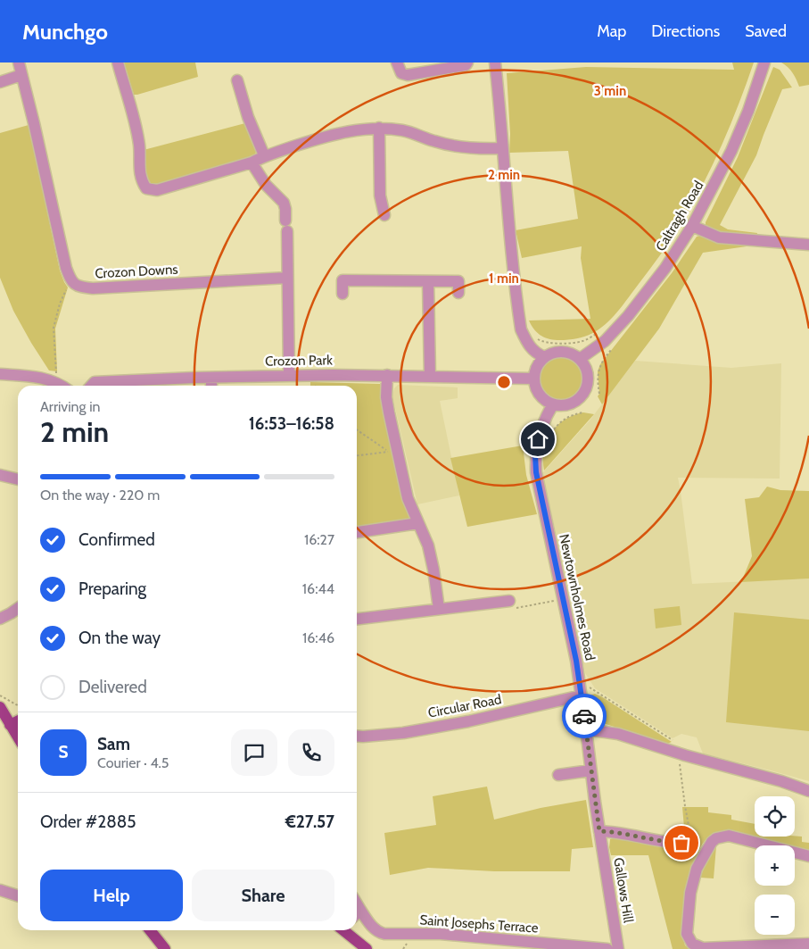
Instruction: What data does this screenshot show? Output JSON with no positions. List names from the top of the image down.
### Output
{
  "streets": {
    "street": [
      "Caltragh Road",
      "Crozon Downs",
      "Crozon Park",
      "Newtownholmes Road",
      "Circular Road",
      "Gallows Hill",
      "Saint Josephs Terrace"
    ]
  },
  "crossings": [
    ["Caltragh Road", "Crozon Park"],
    ["Caltragh Road", "Newtownholmes Road"],
    ["Crozon Park", "Newtownholmes Road"],
    ["Newtownholmes Road", "Circular Road"],
    ["Newtownholmes Road", "Gallows Hill"]
  ],
  "page": {
    "header": "Munchgo",
    "nav": ["Map", "Directions", "Saved"],
    "heading": ["2 min", "Arriving in", "16:53–16:58"],
    "panel": [
      "Sam",
      "Courier · 4.5",
      "Order #2885",
      "€27.57"
    ],
    "bar": "On the way · 220 m",
    "list": [
      ["Confirmed", "16:27"],
      ["Preparing", "16:44"],
      ["On the way", "16:46"],
      "Delivered"
    ],
    "round": "S",
    "map_buttons": ["+", "−"],
    "buttons": ["Help", "Share"]
  },
  "rings": ["3 min", "2 min", "1 min"]
}
